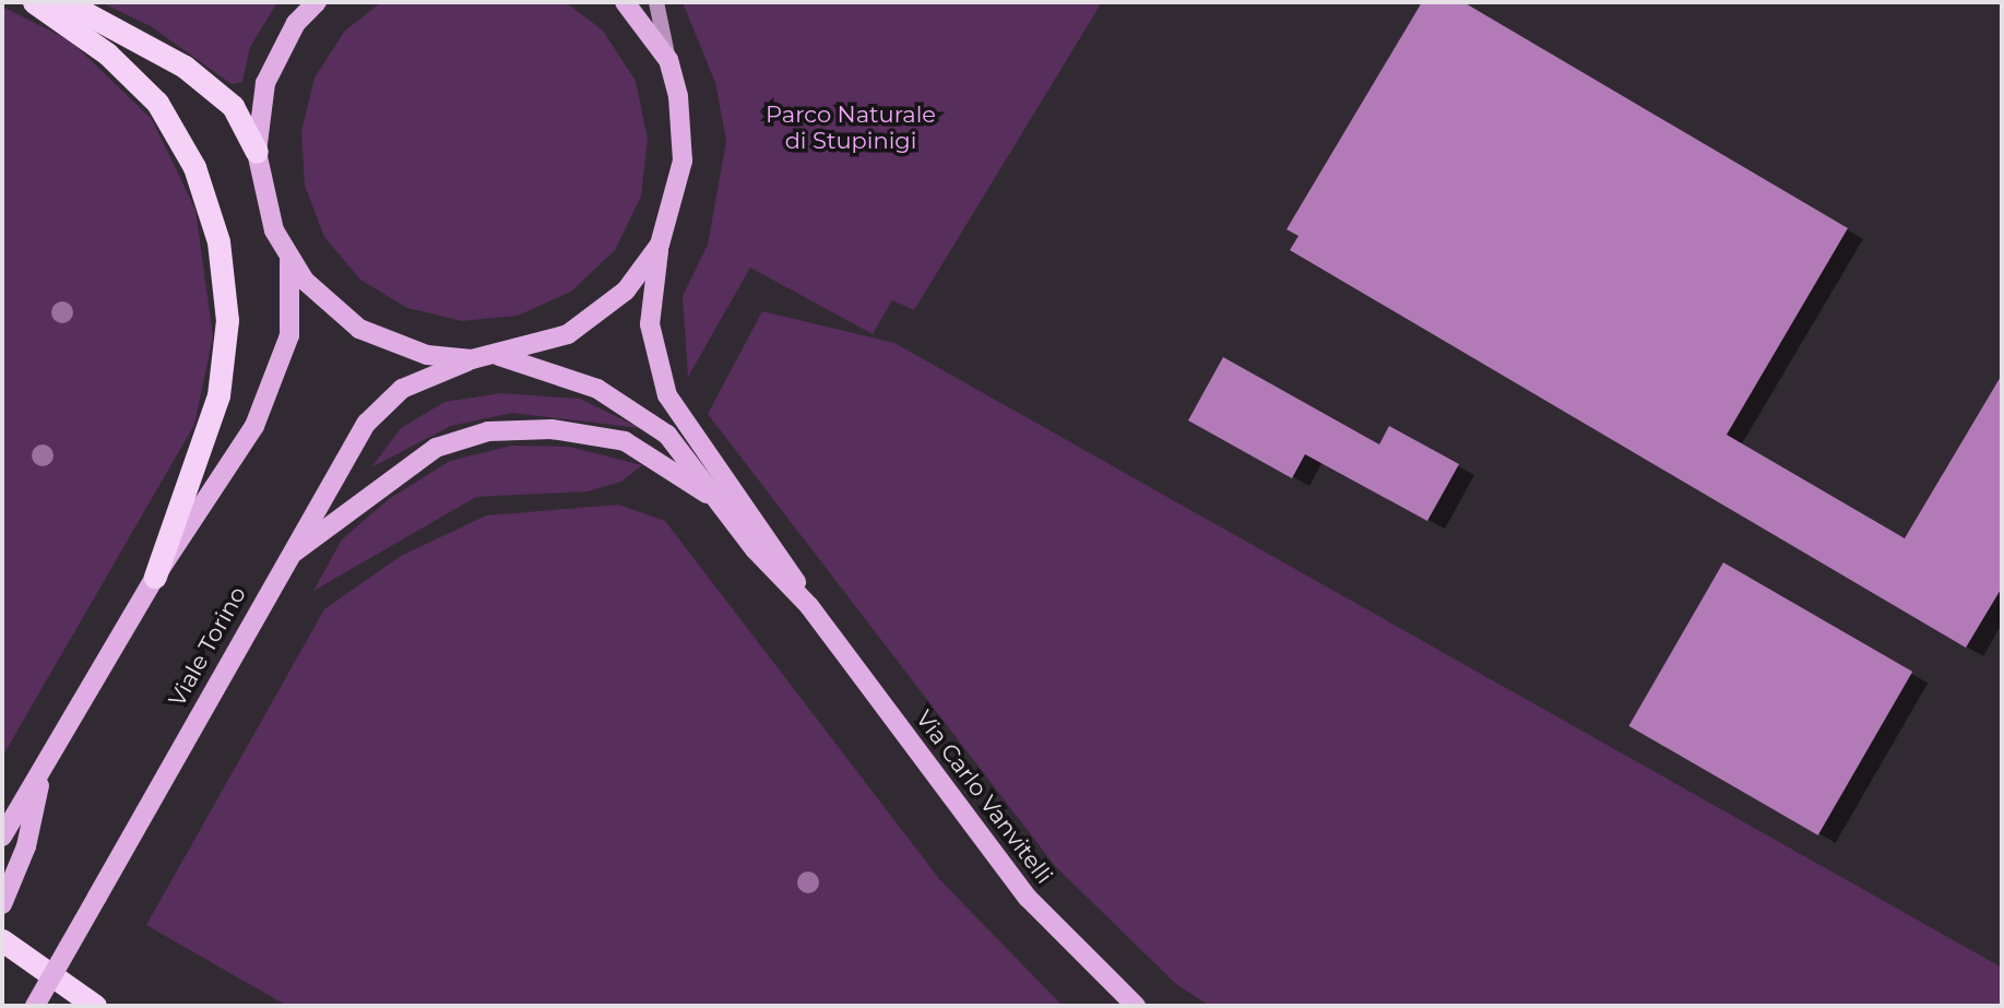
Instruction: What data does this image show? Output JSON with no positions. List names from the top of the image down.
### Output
{
  "streets": {
    "main road": ["Viale Torino", "Via Carlo Vanvitelli"]
  },
  "parks": ["Parco Naturale di Stupinigi"]
}
